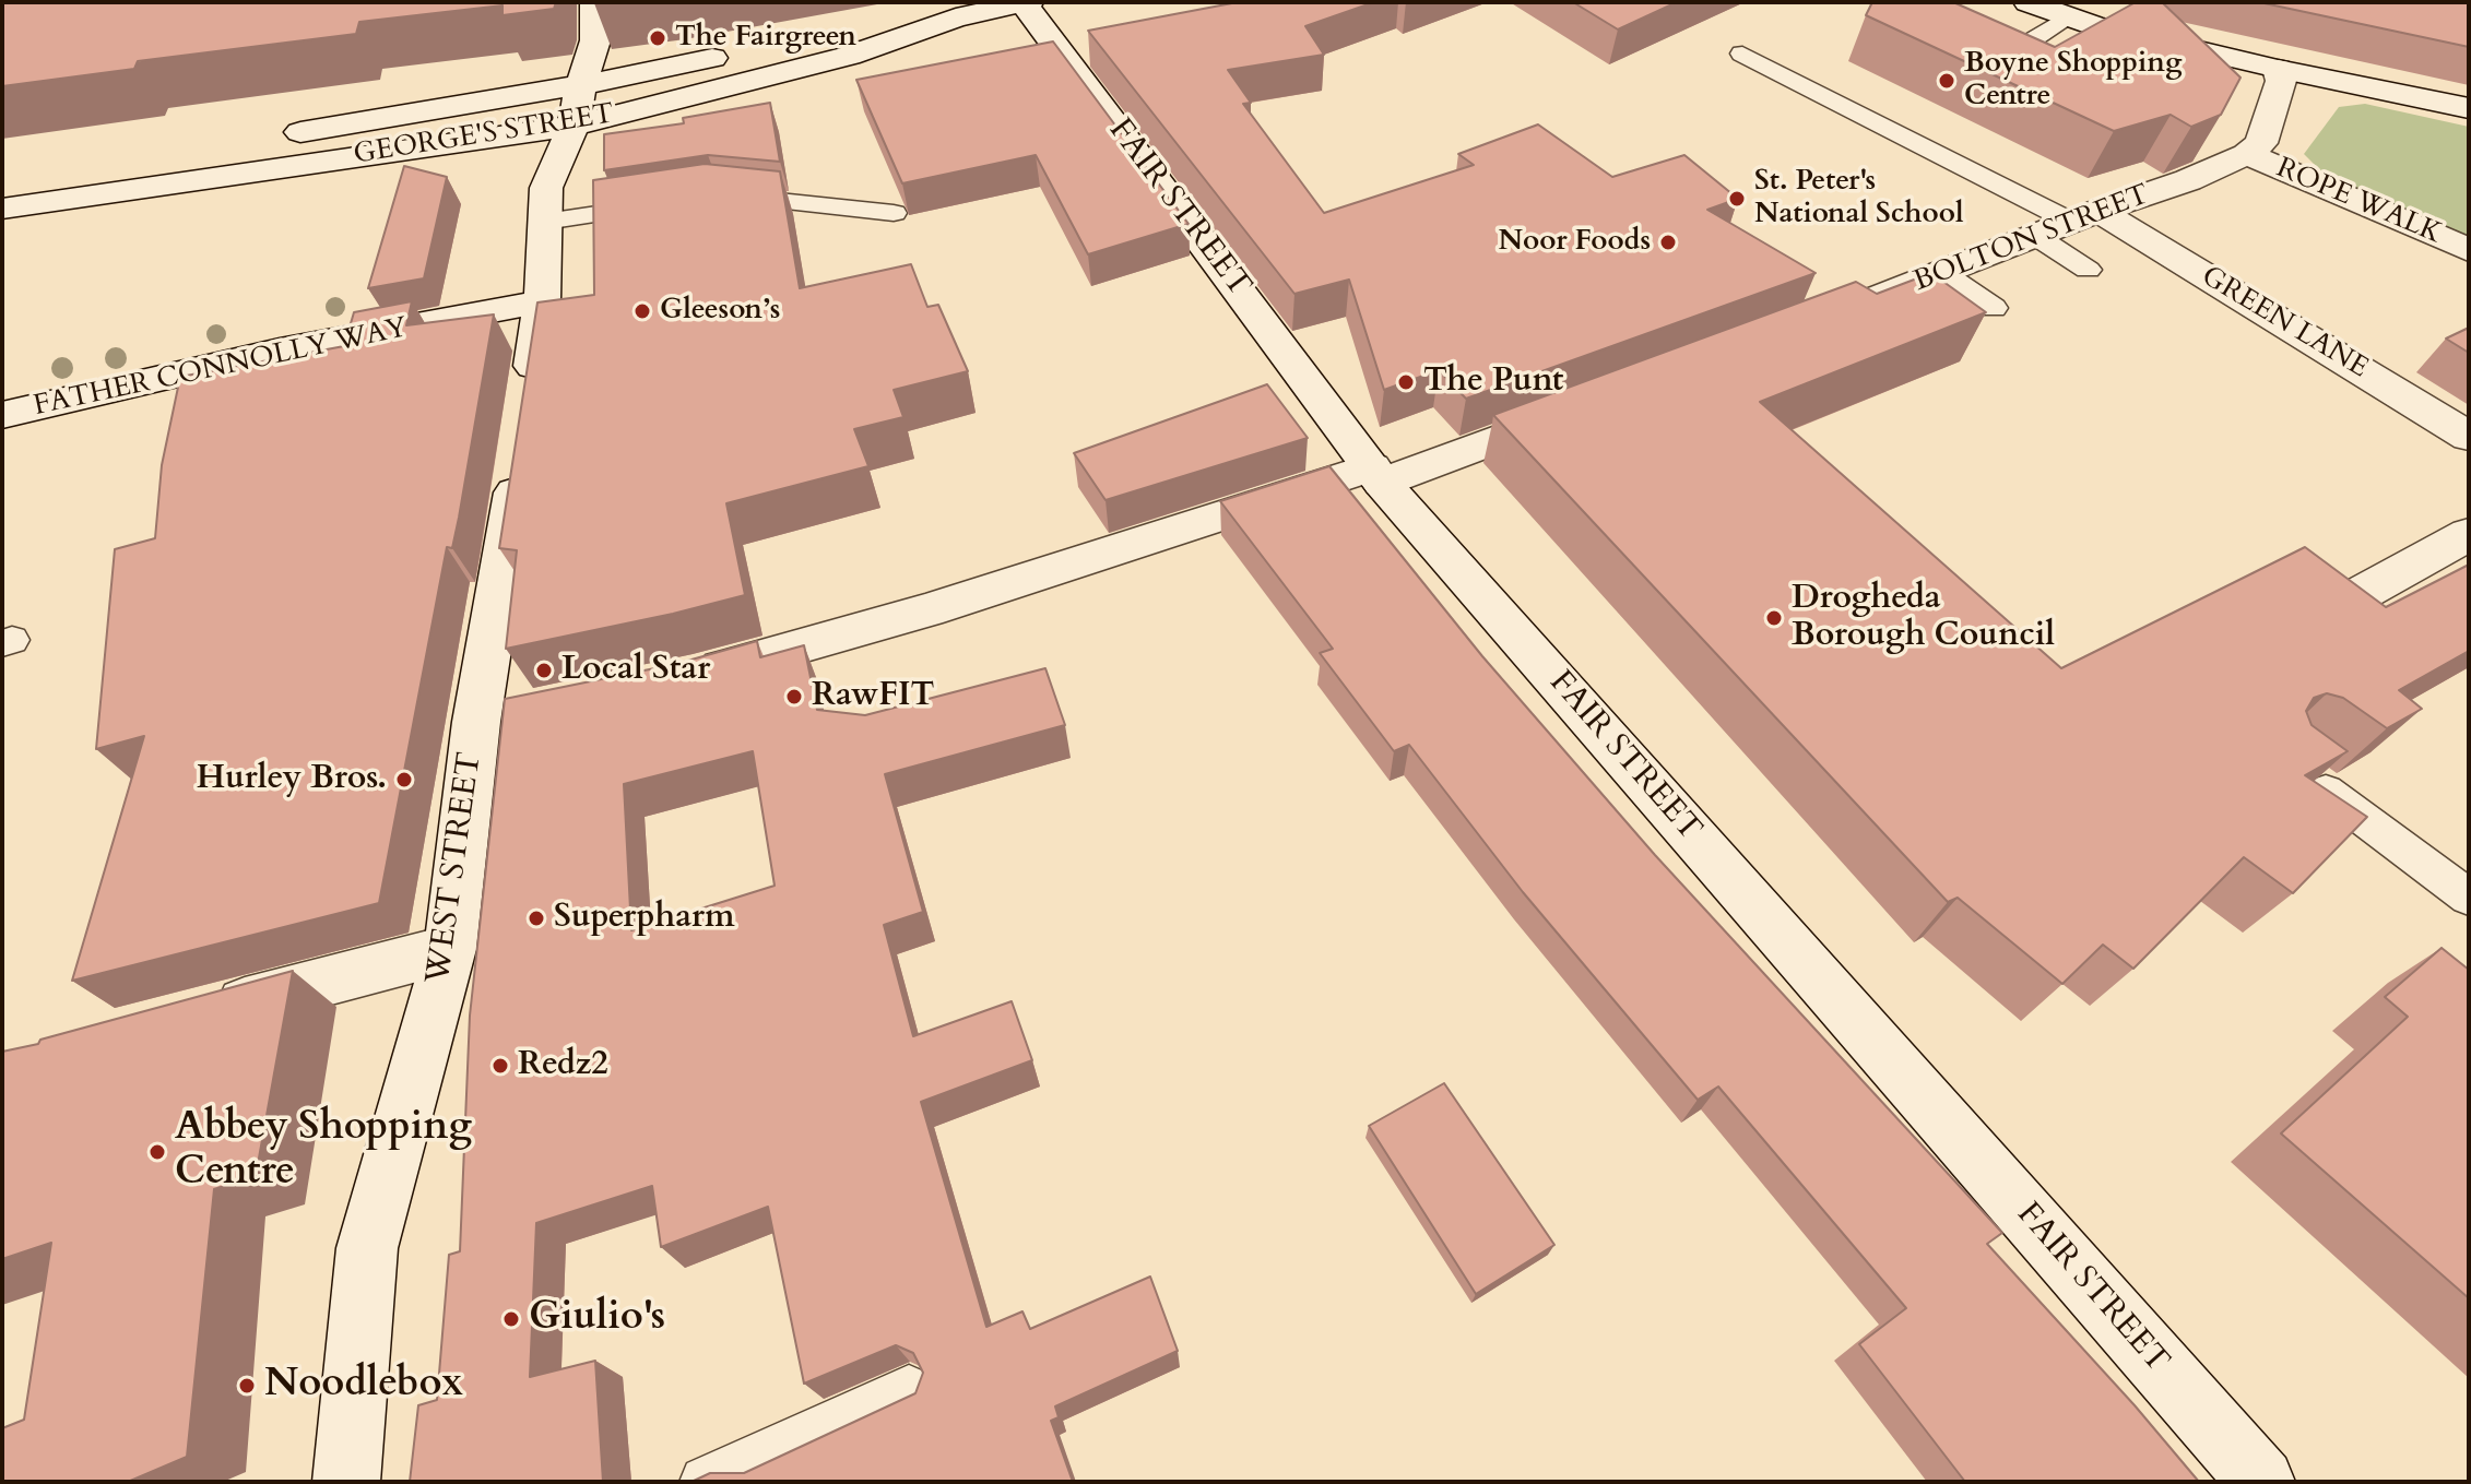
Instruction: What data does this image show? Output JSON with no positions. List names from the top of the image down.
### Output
{
  "streets": {
    "street": [
      "GEORGE'S STREET",
      "ROPE WALK",
      "FAIR STREET",
      "BOLTON STREET",
      "GREEN LANE",
      "FATHER CONNOLLY WAY",
      "WEST STREET"
    ]
  },
  "crossings": [
    ["GEORGE'S STREET", "FAIR STREET"],
    ["GEORGE'S STREET", "WEST STREET"],
    ["ROPE WALK", "BOLTON STREET"],
    ["BOLTON STREET", "GREEN LANE"],
    ["FATHER CONNOLLY WAY", "WEST STREET"]
  ],
  "places": [
    "The Fairgreen",
    "Boyne Shopping Centre",
    "St. Peter's National School",
    "Noor Foods",
    "Gleeson’s",
    "The Punt",
    "Drogheda Borough Council",
    "Local Star",
    "RawFIT",
    "Hurley Bros.",
    "Superpharm",
    "Redz2",
    "Abbey Shopping Centre",
    "Giulio's",
    "Noodlebox"
  ]
}
